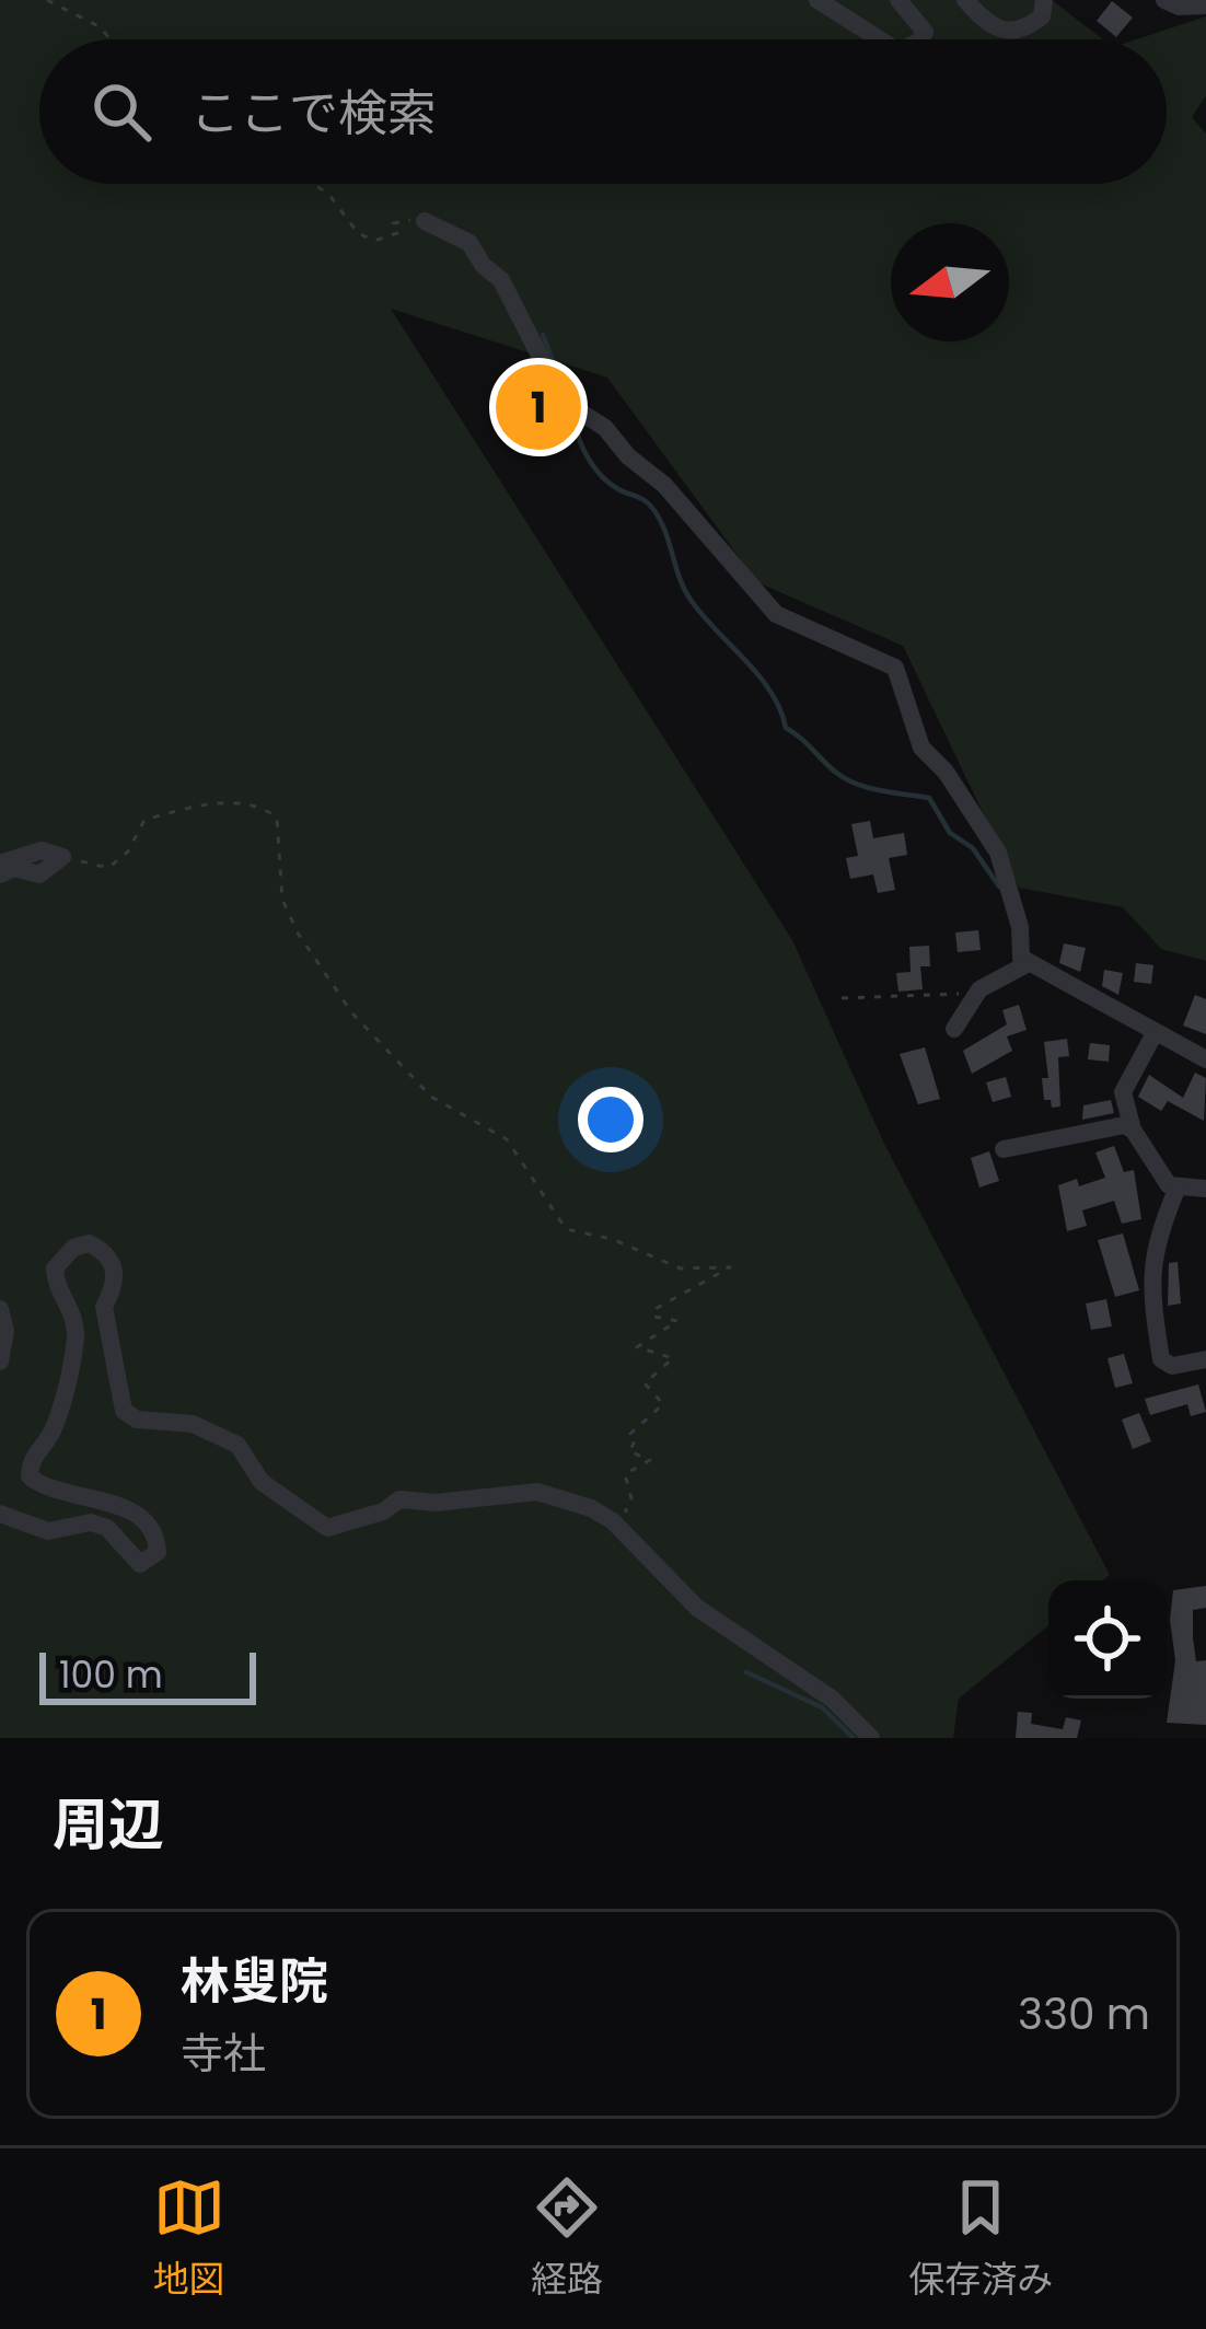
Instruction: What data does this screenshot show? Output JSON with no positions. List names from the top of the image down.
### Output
{
  "scale_bar": "100 m",
  "north": "left",
  "page": {
    "search": "ここで検索",
    "pins": "1",
    "scale": "100 m",
    "heading": "周辺",
    "list": [
      {
        "mark": "1",
        "name": "林叟院",
        "note": "寺社",
        "value": "330 m"
      }
    ],
    "nav": ["地図", "経路", "保存済み"]
  }
}
